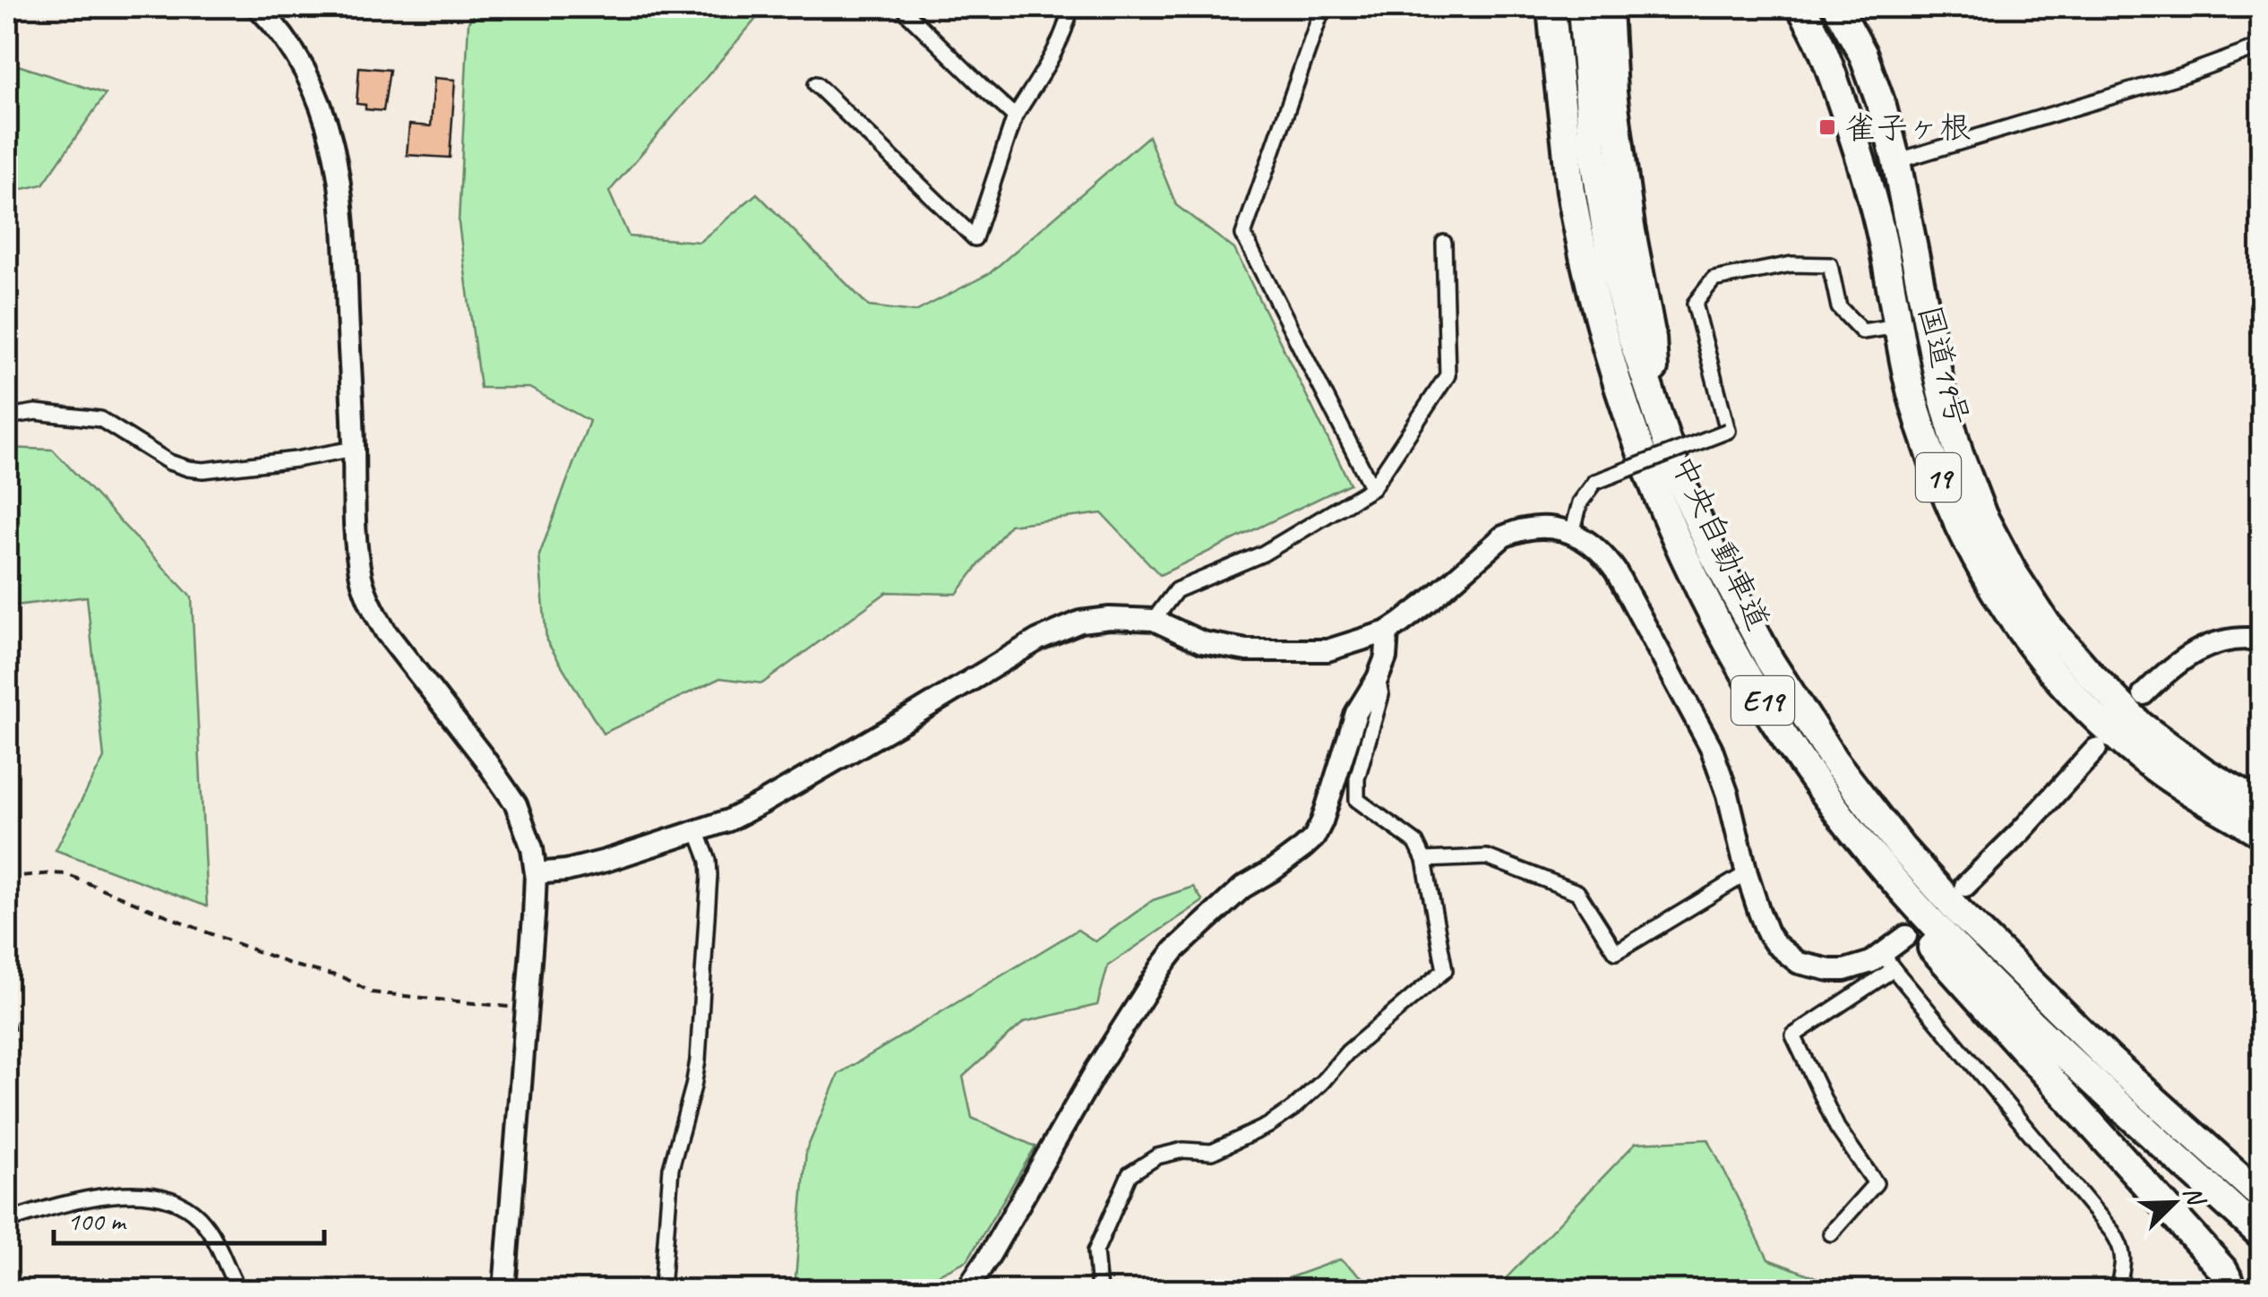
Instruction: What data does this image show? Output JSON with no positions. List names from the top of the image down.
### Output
{
  "streets": {
    "highway": [
      "国道19号",
      "19",
      "中央自動車道",
      "E19"
    ]
  },
  "places": {
    "transit": ["雀子ヶ根"]
  },
  "scale_bar": "100 m",
  "north": "top right"
}
